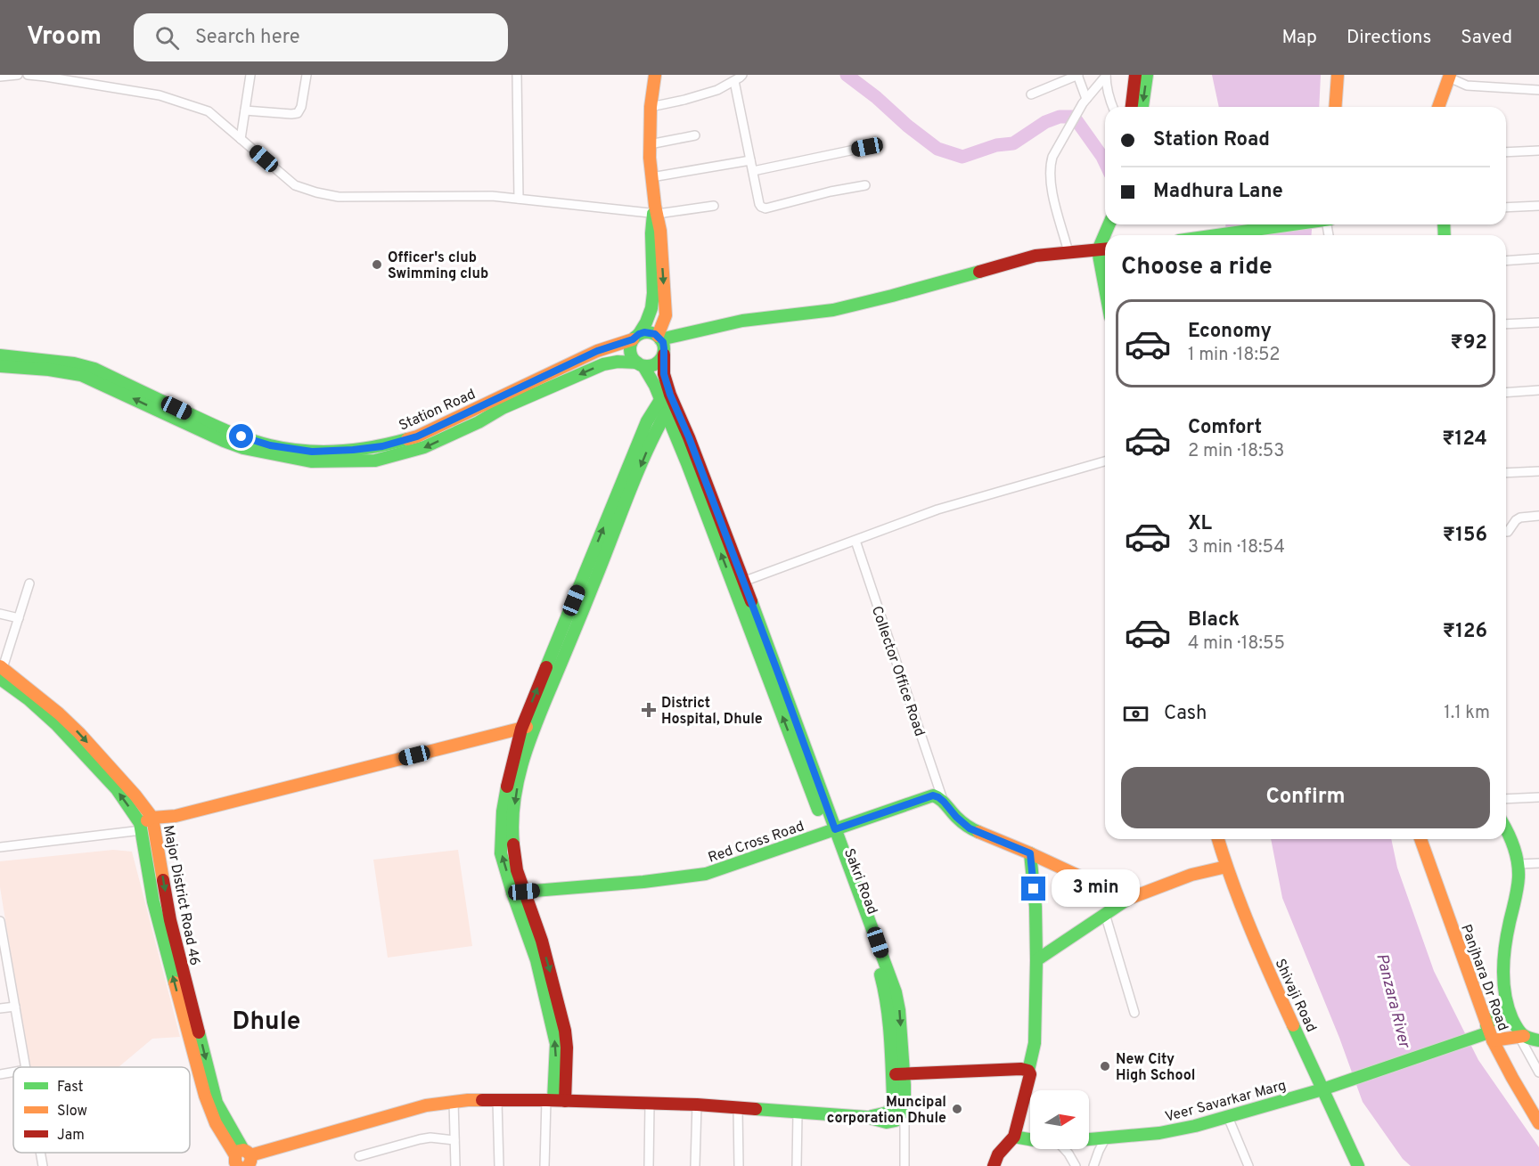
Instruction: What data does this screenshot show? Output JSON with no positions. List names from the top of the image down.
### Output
{
  "streets": {
    "street": [
      "Station Road",
      "Collector Office Road",
      "Red Cross Road",
      "Major District Road 46",
      "Panjhara Dr Road",
      "Shivaji Road",
      "Veer Savarkar Marg"
    ]
  },
  "crossings": [
    ["Collector Office Road", "Red Cross Road"],
    ["Panjhara Dr Road", "Veer Savarkar Marg"],
    ["Shivaji Road", "Veer Savarkar Marg"]
  ],
  "districts": ["Dhule"],
  "water": ["Panzara River"],
  "places": {
    "other": ["Officer's club Swimming club", "New City High School", "Muncipal corporation Dhule"],
    "health": ["District Hospital, Dhule"]
  },
  "legend": ["Fast", "Slow", "Jam"],
  "north": "right",
  "page": {
    "header": "Vroom",
    "search": "Search here",
    "nav": ["Map", "Directions", "Saved"],
    "banner": ["Station Road", "Madhura Lane"],
    "heading": "Choose a ride",
    "list": [
      {
        "name": "Economy",
        "note": "1 min · 18:52",
        "value": "₹92"
      },
      {
        "name": "Comfort",
        "note": "2 min · 18:53",
        "value": "₹124"
      },
      {
        "name": "XL",
        "note": "3 min · 18:54",
        "value": "₹156"
      },
      {
        "name": "Black",
        "note": "4 min · 18:55",
        "value": "₹126"
      }
    ],
    "pay": ["Cash", "1.1 km"],
    "buttons": "Confirm",
    "bubble": "3 min"
  }
}
